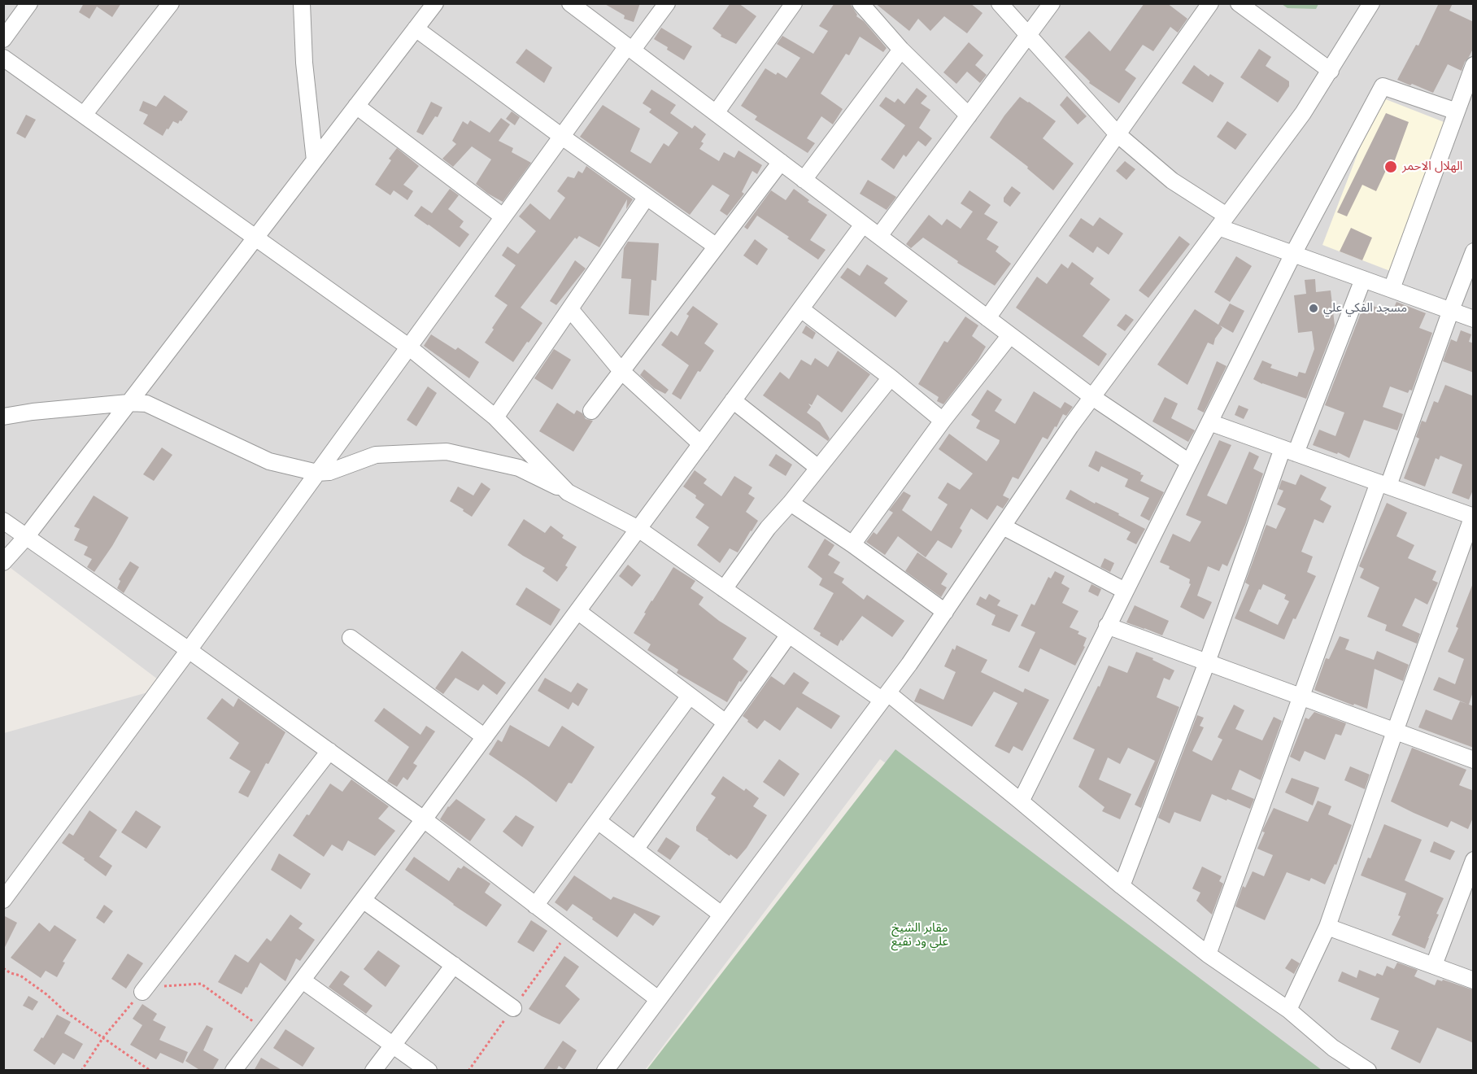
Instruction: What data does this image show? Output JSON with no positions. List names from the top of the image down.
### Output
{
  "parks": ["مقابر الشيخ علي ود نفيع"],
  "places": ["الهلال الاحمر", "مسجد الفكي علي"]
}
